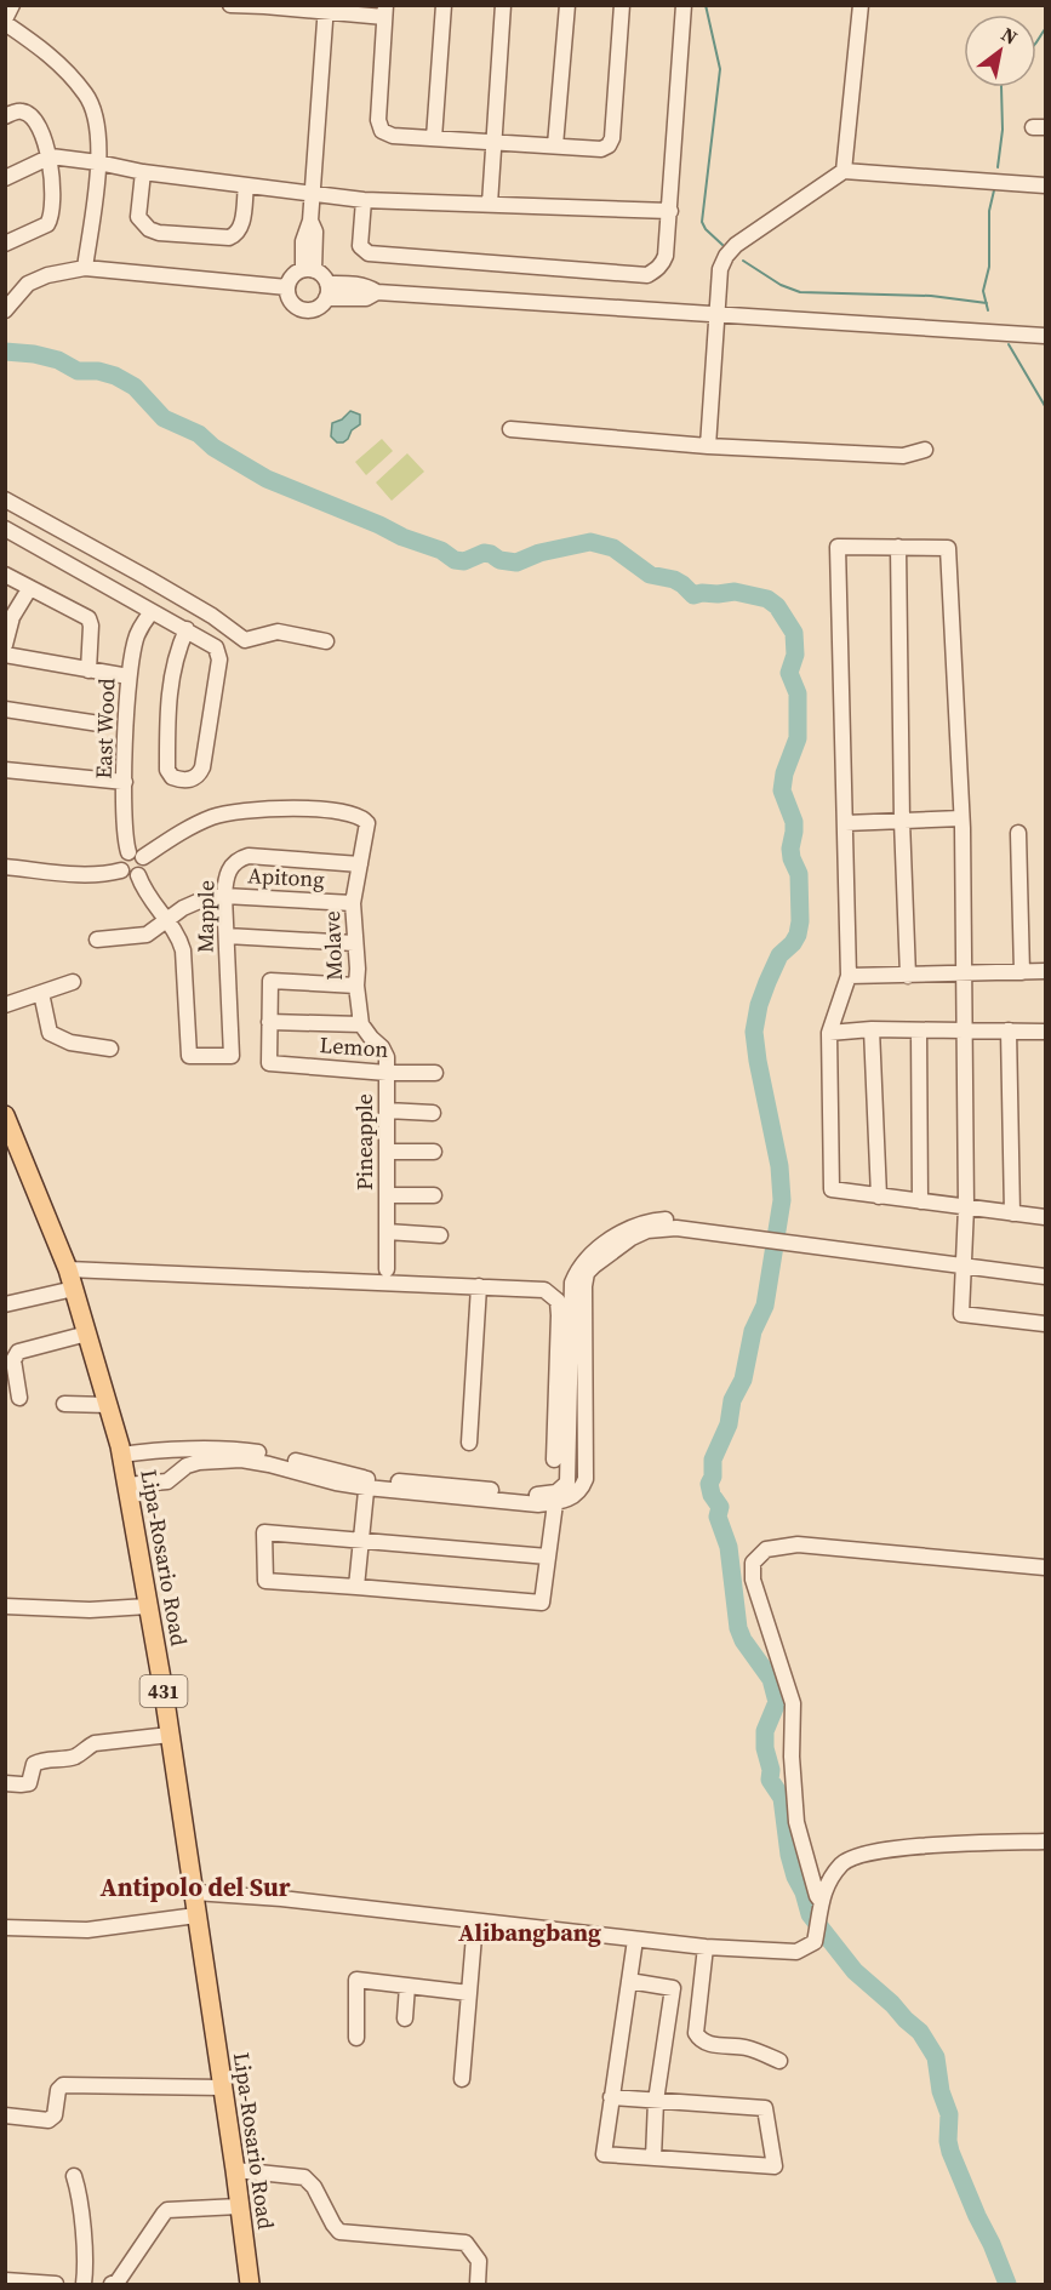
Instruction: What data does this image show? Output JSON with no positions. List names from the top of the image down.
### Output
{
  "streets": {
    "main road": ["Lipa-Rosario Road", "431"],
    "street": [
      "East Wood",
      "Apitong",
      "Mapple",
      "Molave",
      "Lemon",
      "Pineapple"
    ]
  },
  "crossings": [
    ["East Wood", "Molave"],
    ["Apitong", "Mapple"],
    ["Apitong", "Molave"],
    ["Mapple", "Molave"],
    ["Molave", "Pineapple"],
    ["Lemon", "Pineapple"]
  ],
  "districts": ["Antipolo del Sur", "Alibangbang"],
  "north": "top right"
}
